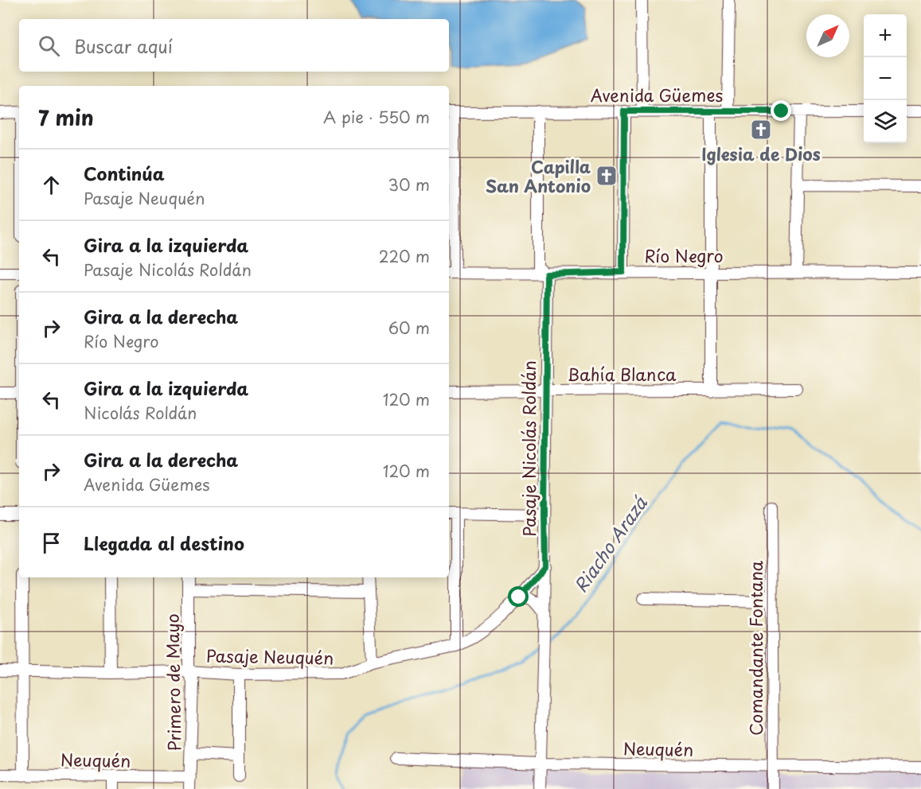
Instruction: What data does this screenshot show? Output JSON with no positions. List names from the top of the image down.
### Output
{
  "streets": {
    "street": [
      "Avenida Güemes",
      "Río Negro",
      "Bahía Blanca",
      "Pasaje Nicolás Roldán",
      "Comandante Fontana",
      "Pasaje Neuquén",
      "Primero de Mayo",
      "Neuquén"
    ]
  },
  "crossings": [
    ["Avenida Güemes", "Pasaje Nicolás Roldán"],
    ["Río Negro", "Pasaje Nicolás Roldán"],
    ["Bahía Blanca", "Pasaje Nicolás Roldán"],
    ["Pasaje Nicolás Roldán", "Pasaje Neuquén"],
    ["Pasaje Nicolás Roldán", "Neuquén"],
    ["Comandante Fontana", "Neuquén"],
    ["Pasaje Neuquén", "Primero de Mayo"],
    ["Primero de Mayo", "Neuquén"]
  ],
  "water": ["Riacho Arazá"],
  "places": {
    "church": ["Iglesia de Dios", "Capilla San Antonio"]
  },
  "north": "top right",
  "page": {
    "map_buttons": ["+", "−"],
    "search": "Buscar aquí",
    "heading": ["7 min", "A pie · 550 m"],
    "list": [
      ["Continúa", "Pasaje Neuquén", "30 m"],
      ["Gira a la izquierda", "Pasaje Nicolás Roldán", "220 m"],
      ["Gira a la derecha", "Río Negro", "60 m"],
      ["Gira a la izquierda", "Nicolás Roldán", "120 m"],
      ["Gira a la derecha", "Avenida Güemes", "120 m"],
      "Llegada al destino"
    ]
  }
}
